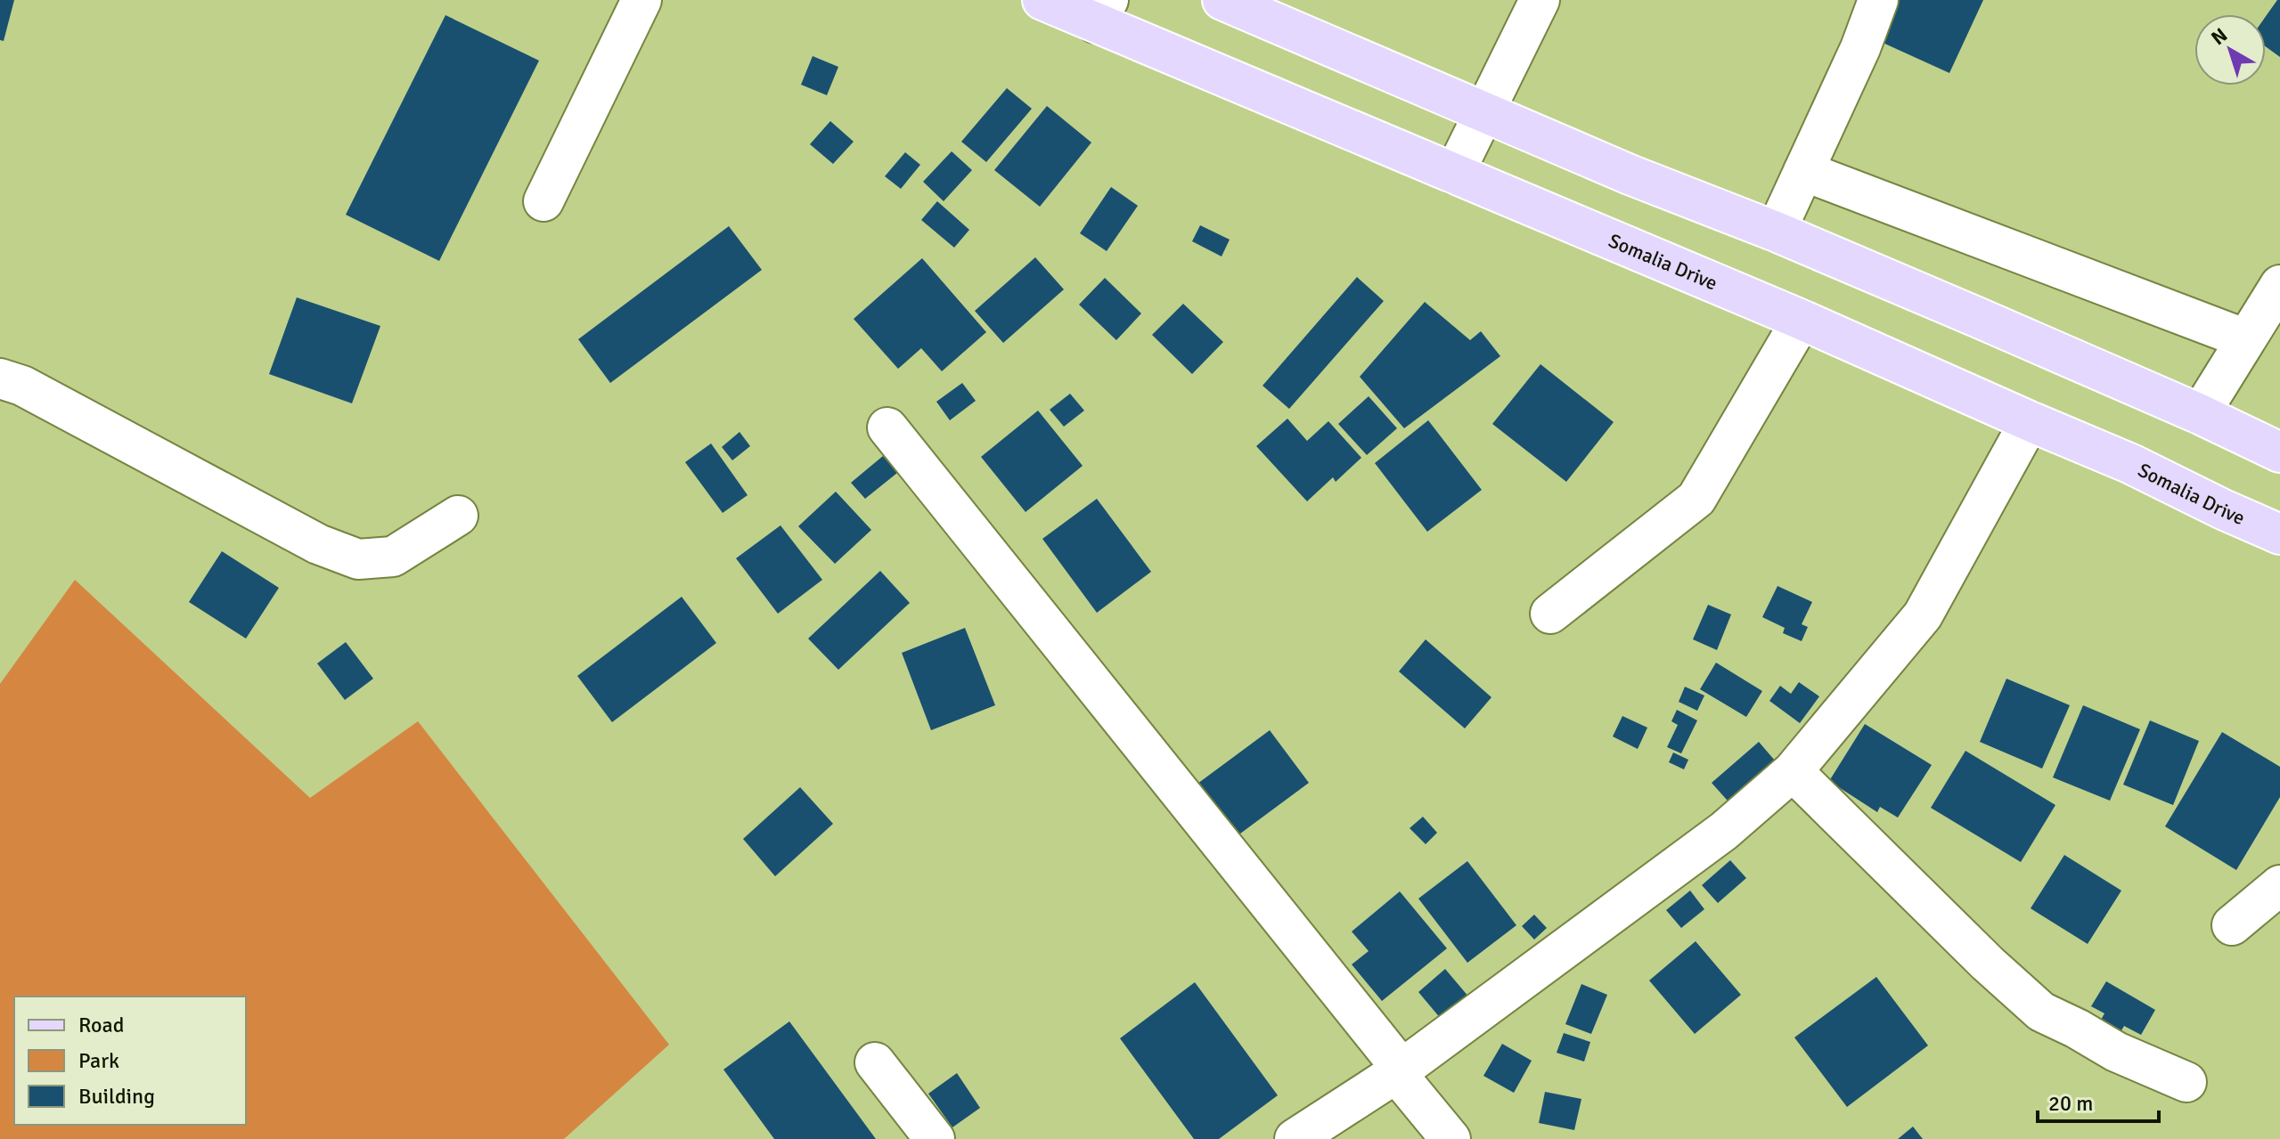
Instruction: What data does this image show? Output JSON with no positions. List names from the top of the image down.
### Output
{
  "streets": {
    "main road": ["Somalia Drive"]
  },
  "legend": ["Road", "Park", "Building"],
  "scale_bar": "20 m",
  "north": "top left"
}
